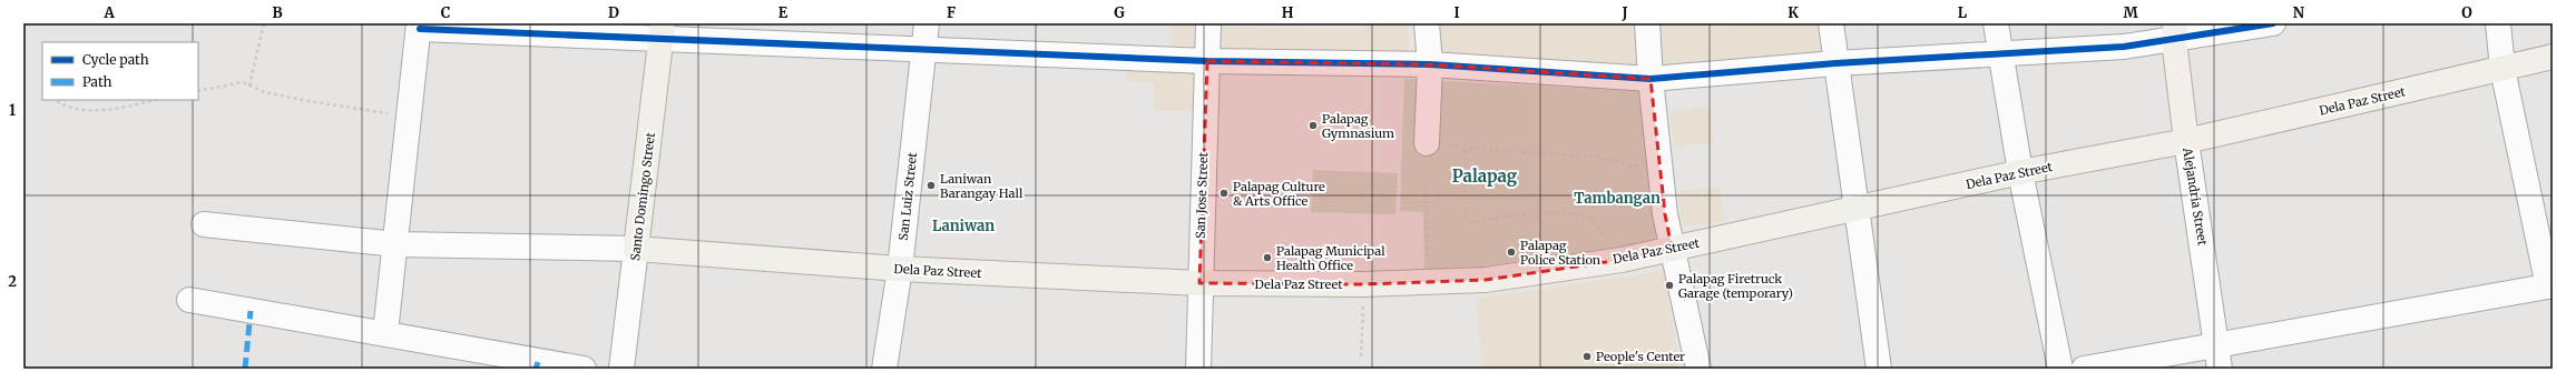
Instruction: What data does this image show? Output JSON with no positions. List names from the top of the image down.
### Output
{
  "streets": {
    "main road": ["Dela Paz Street", "Santo Domingo Street", "Alejandria Street"],
    "street": ["San Jose Street", "San Luiz Street"]
  },
  "crossings": [
    ["Dela Paz Street", "San Jose Street"],
    ["Dela Paz Street", "Santo Domingo Street"],
    ["Dela Paz Street", "San Luiz Street"],
    ["Dela Paz Street", "Alejandria Street"]
  ],
  "districts": ["Palapag", "Tambangan", "Laniwan"],
  "places": [
    "Palapag Gymnasium",
    "Laniwan Barangay Hall",
    "Palapag Culture & Arts Office",
    "Palapag Police Station",
    "Palapag Municipal Health Office",
    "Palapag Firetruck Garage (temporary)",
    "People's Center"
  ],
  "legend": ["Cycle path", "Path"],
  "grid": {
    "columns": [
      "A",
      "B",
      "C",
      "D",
      "E",
      "F",
      "G",
      "H",
      "I",
      "J",
      "K",
      "L",
      "M",
      "N",
      "O"
    ],
    "rows": ["1", "2"]
  }
}
